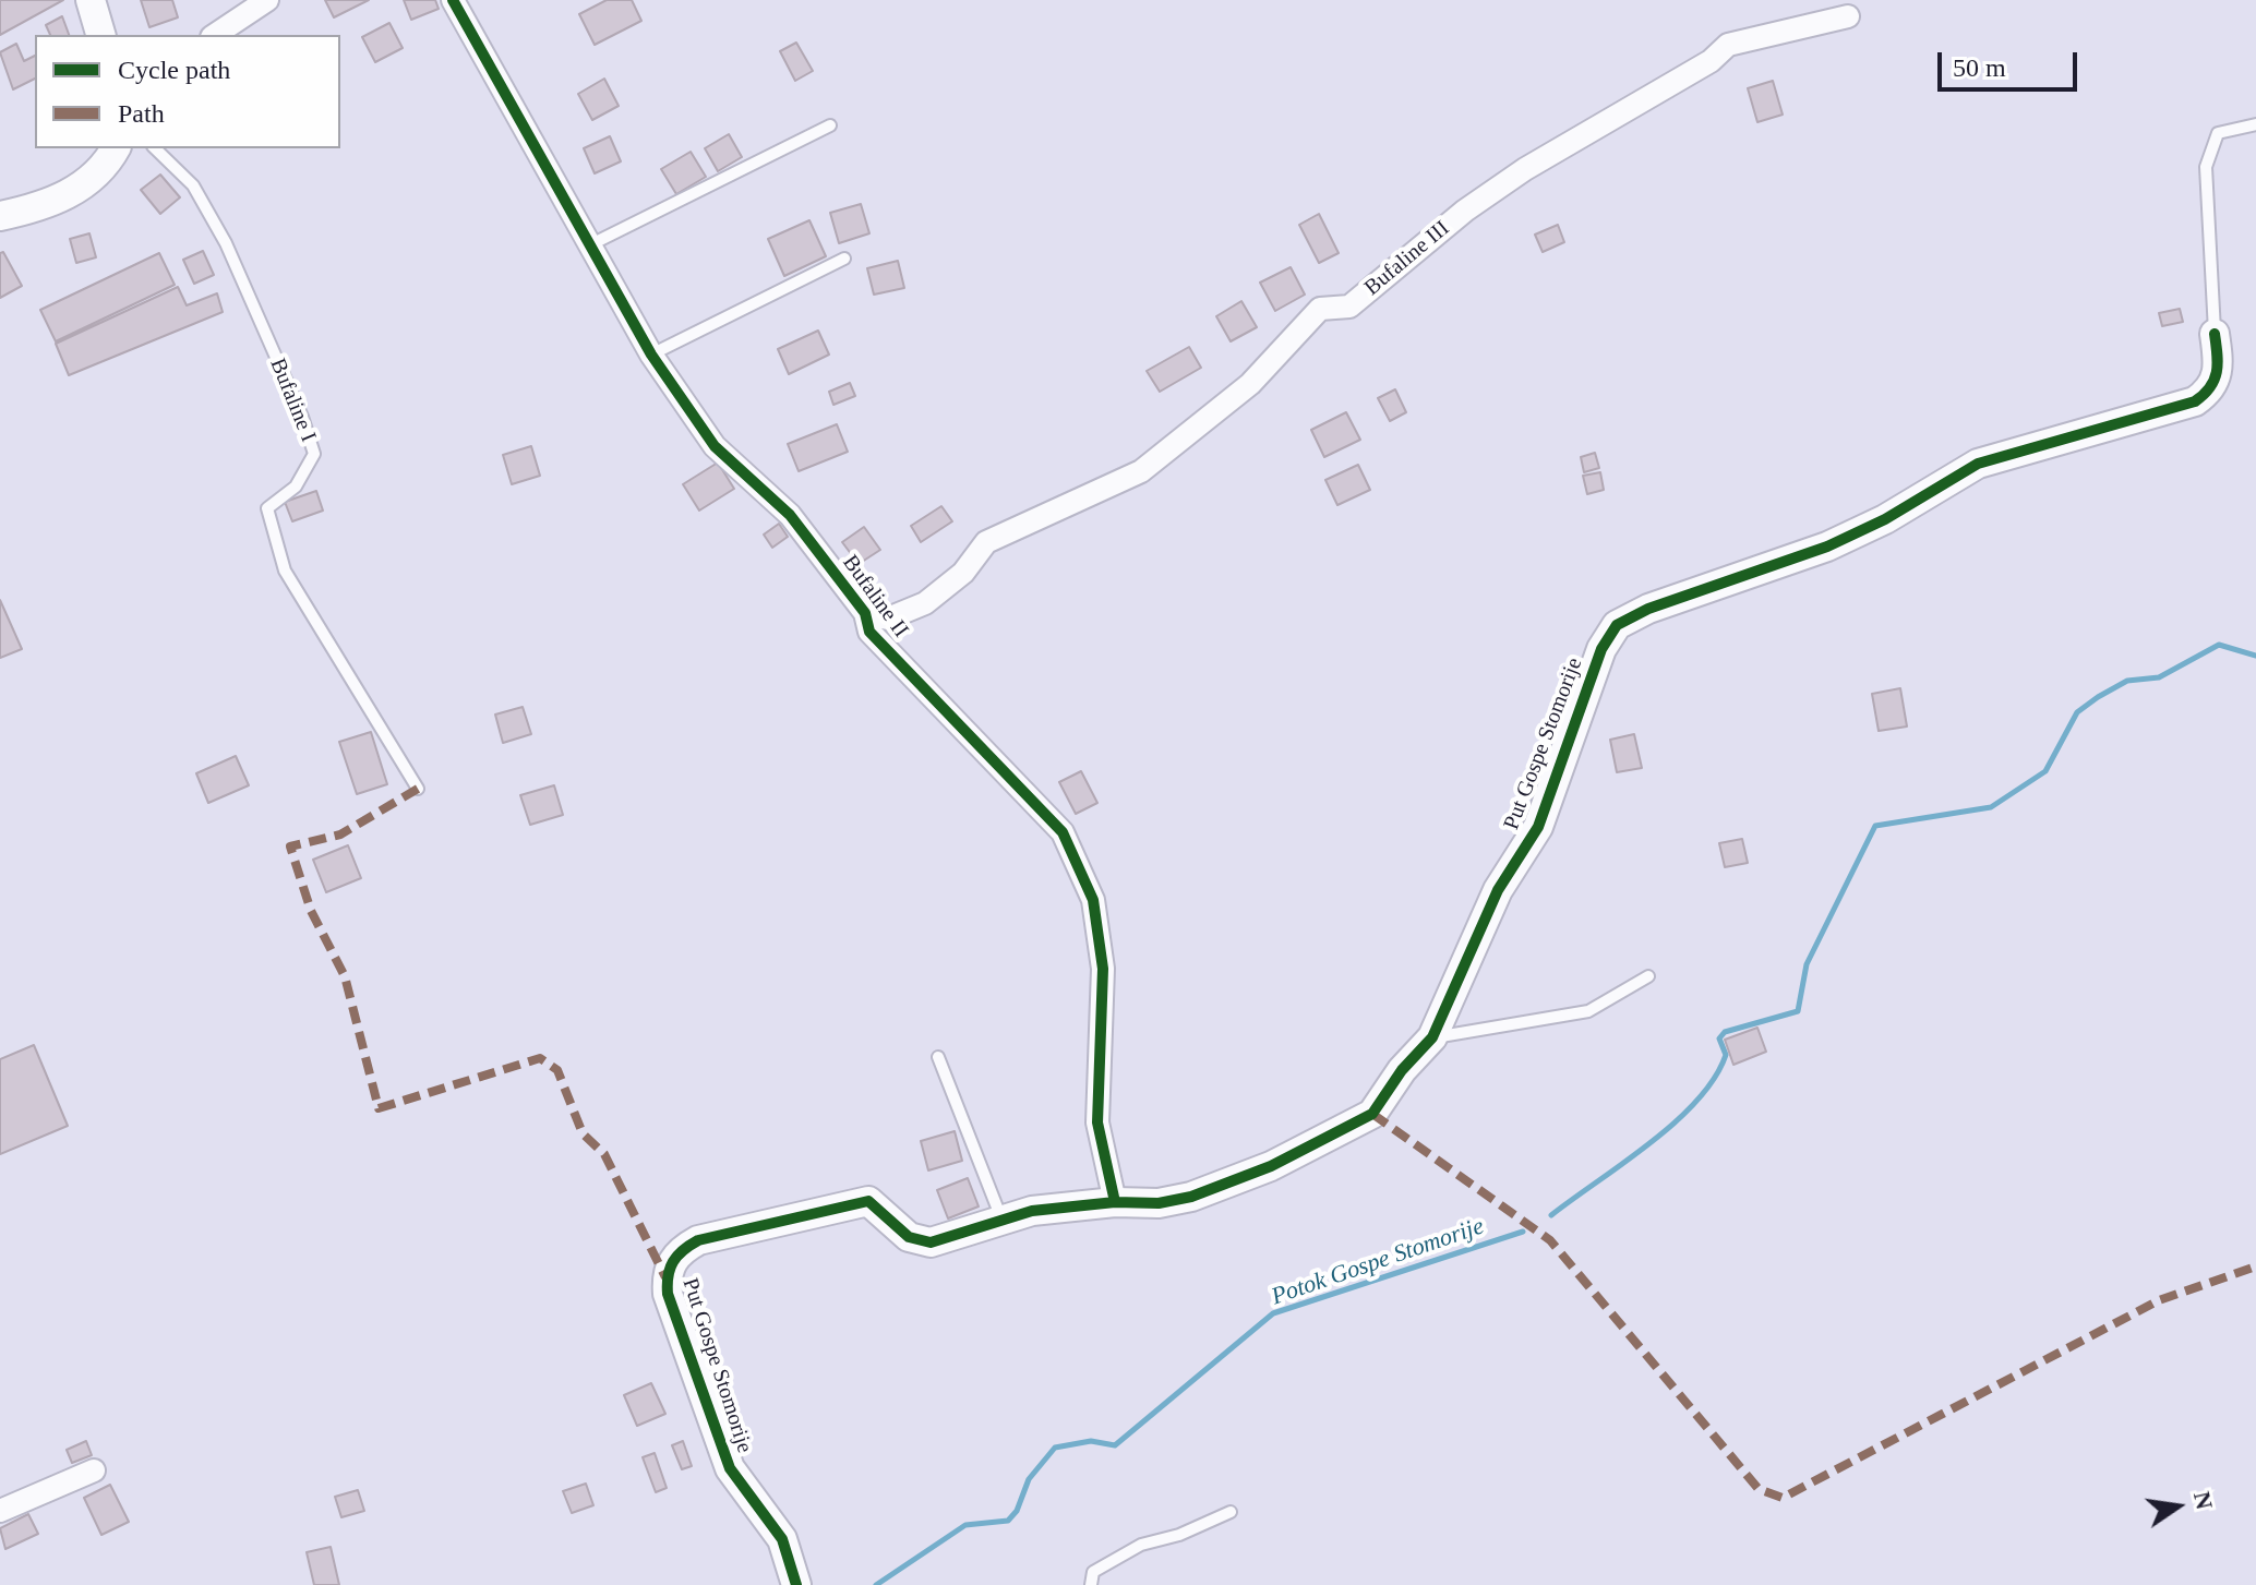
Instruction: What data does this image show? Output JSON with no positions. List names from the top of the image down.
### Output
{
  "streets": {
    "street": ["Bufaline III", "Bufaline II", "Put Gospe Stomorije"],
    "lane": ["Bufaline I"]
  },
  "crossings": [
    ["Bufaline III", "Bufaline II"],
    ["Bufaline II", "Put Gospe Stomorije"]
  ],
  "water": ["Potok Gospe Stomorije"],
  "legend": ["Cycle path", "Path"],
  "scale_bar": "50 m",
  "north": "right"
}
